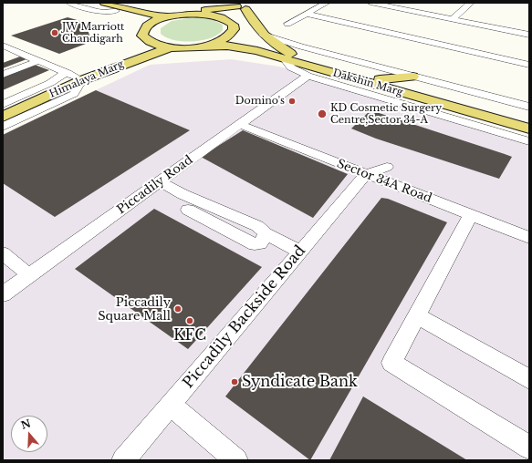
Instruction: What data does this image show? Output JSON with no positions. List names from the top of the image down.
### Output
{
  "streets": {
    "main road": ["Himalaya Marg", "Dakshin Marg"],
    "street": ["Sector 34A Road", "Piccadily Road", "Piccadily Backside Road"]
  },
  "crossings": [
    ["Sector 34A Road", "Piccadily Road"],
    ["Sector 34A Road", "Piccadily Backside Road"]
  ],
  "places": [
    "JW Marriott Chandigarh",
    "Domino's",
    "KD Cosmetic Surgery Centre,Sector 34-A",
    "Piccadily Square Mall",
    "KFC",
    "Syndicate Bank"
  ],
  "north": "top"
}
